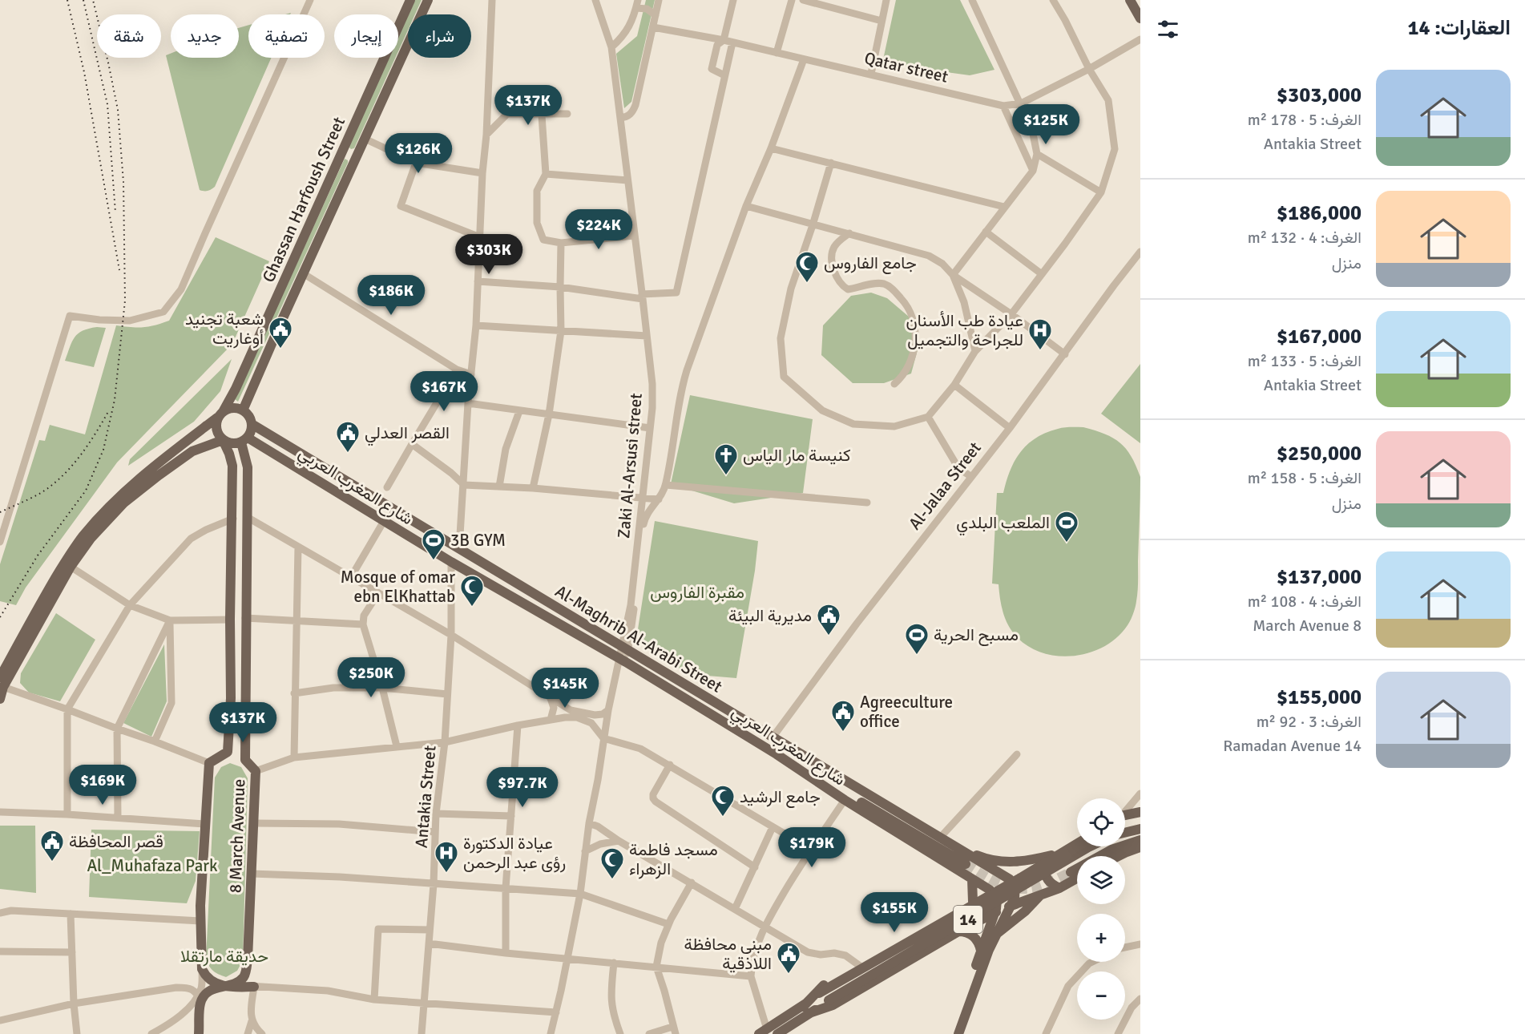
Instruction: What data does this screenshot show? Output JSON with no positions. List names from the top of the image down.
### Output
{
  "streets": {
    "main road": [
      "Ghassan Harfoush Street",
      "شارع المغرب العربي",
      "Al-Maghrib Al-Arabi Street",
      "8 March Avenue",
      "14"
    ],
    "street": [
      "Qatar street",
      "Zaki Al-Arsusi street",
      "Al-Jalaa Street",
      "Antakia Street"
    ]
  },
  "crossings": [
    ["Ghassan Harfoush Street", "شارع المغرب العربي"],
    ["Ghassan Harfoush Street", "Al-Maghrib Al-Arabi Street"],
    ["Ghassan Harfoush Street", "8 March Avenue"],
    ["Zaki Al-Arsusi street", "شارع المغرب العربي"],
    ["Zaki Al-Arsusi street", "Al-Maghrib Al-Arabi Street"],
    ["شارع المغرب العربي", "Al-Maghrib Al-Arabi Street"],
    ["شارع المغرب العربي", "Antakia Street"],
    ["شارع المغرب العربي", "8 March Avenue"],
    ["Al-Jalaa Street", "Al-Maghrib Al-Arabi Street"],
    ["Al-Maghrib Al-Arabi Street", "8 March Avenue"]
  ],
  "parks": ["مقبرة الفاروس", "Al_Muhafaza Park", "حديقة مارتقلا"],
  "places": {
    "mosque": [
      "جامع الفاروس",
      "Mosque of omar ebn ElKhattab",
      "جامع الرشيد",
      "مسجد فاطمة الزهراء"
    ],
    "public building": [
      "شعبة تجنيد أوغاريت",
      "القصر العدلي",
      "مديرية البيئة",
      "Agreeculture office",
      "قصر المحافظة",
      "مبنى محافظة اللاذقية"
    ],
    "hospital": ["عيادة طب الأسنان للجراحة والتجميل", "عيادة الدكتورة رؤى عبد الرحمن"],
    "church": ["كنيسة مار الياس"],
    "sports": ["الملعب البلدي", "3B GYM", "مسبح الحرية"]
  },
  "page": {
    "heading": "العقارات: 14",
    "chip": [
      "شراء",
      "إيجار",
      "تصفية",
      "جديد",
      "شقة"
    ],
    "list": [
      {
        "name": "$303,000",
        "note": "الغرف: 5 · 178 m² · Antakia Street"
      },
      {
        "name": "$186,000",
        "note": "الغرف: 4 · 132 m² · منزل"
      },
      {
        "name": "$167,000",
        "note": "الغرف: 5 · 133 m² · Antakia Street"
      },
      {
        "name": "$250,000",
        "note": "الغرف: 5 · 158 m² · منزل"
      },
      {
        "name": "$137,000",
        "note": "الغرف: 4 · 108 m² · 8 March Avenue"
      },
      {
        "name": "$155,000",
        "note": "الغرف: 3 · 92 m² · 14 Ramadan Avenue"
      }
    ],
    "price": [
      "$137K",
      "$125K",
      "$126K",
      "$224K",
      "$303K",
      "$186K",
      "$167K",
      "$250K",
      "$145K",
      "$137K",
      "$169K",
      "$97.7K",
      "$179K",
      "$155K"
    ],
    "map_buttons": ["+", "−"]
  }
}
